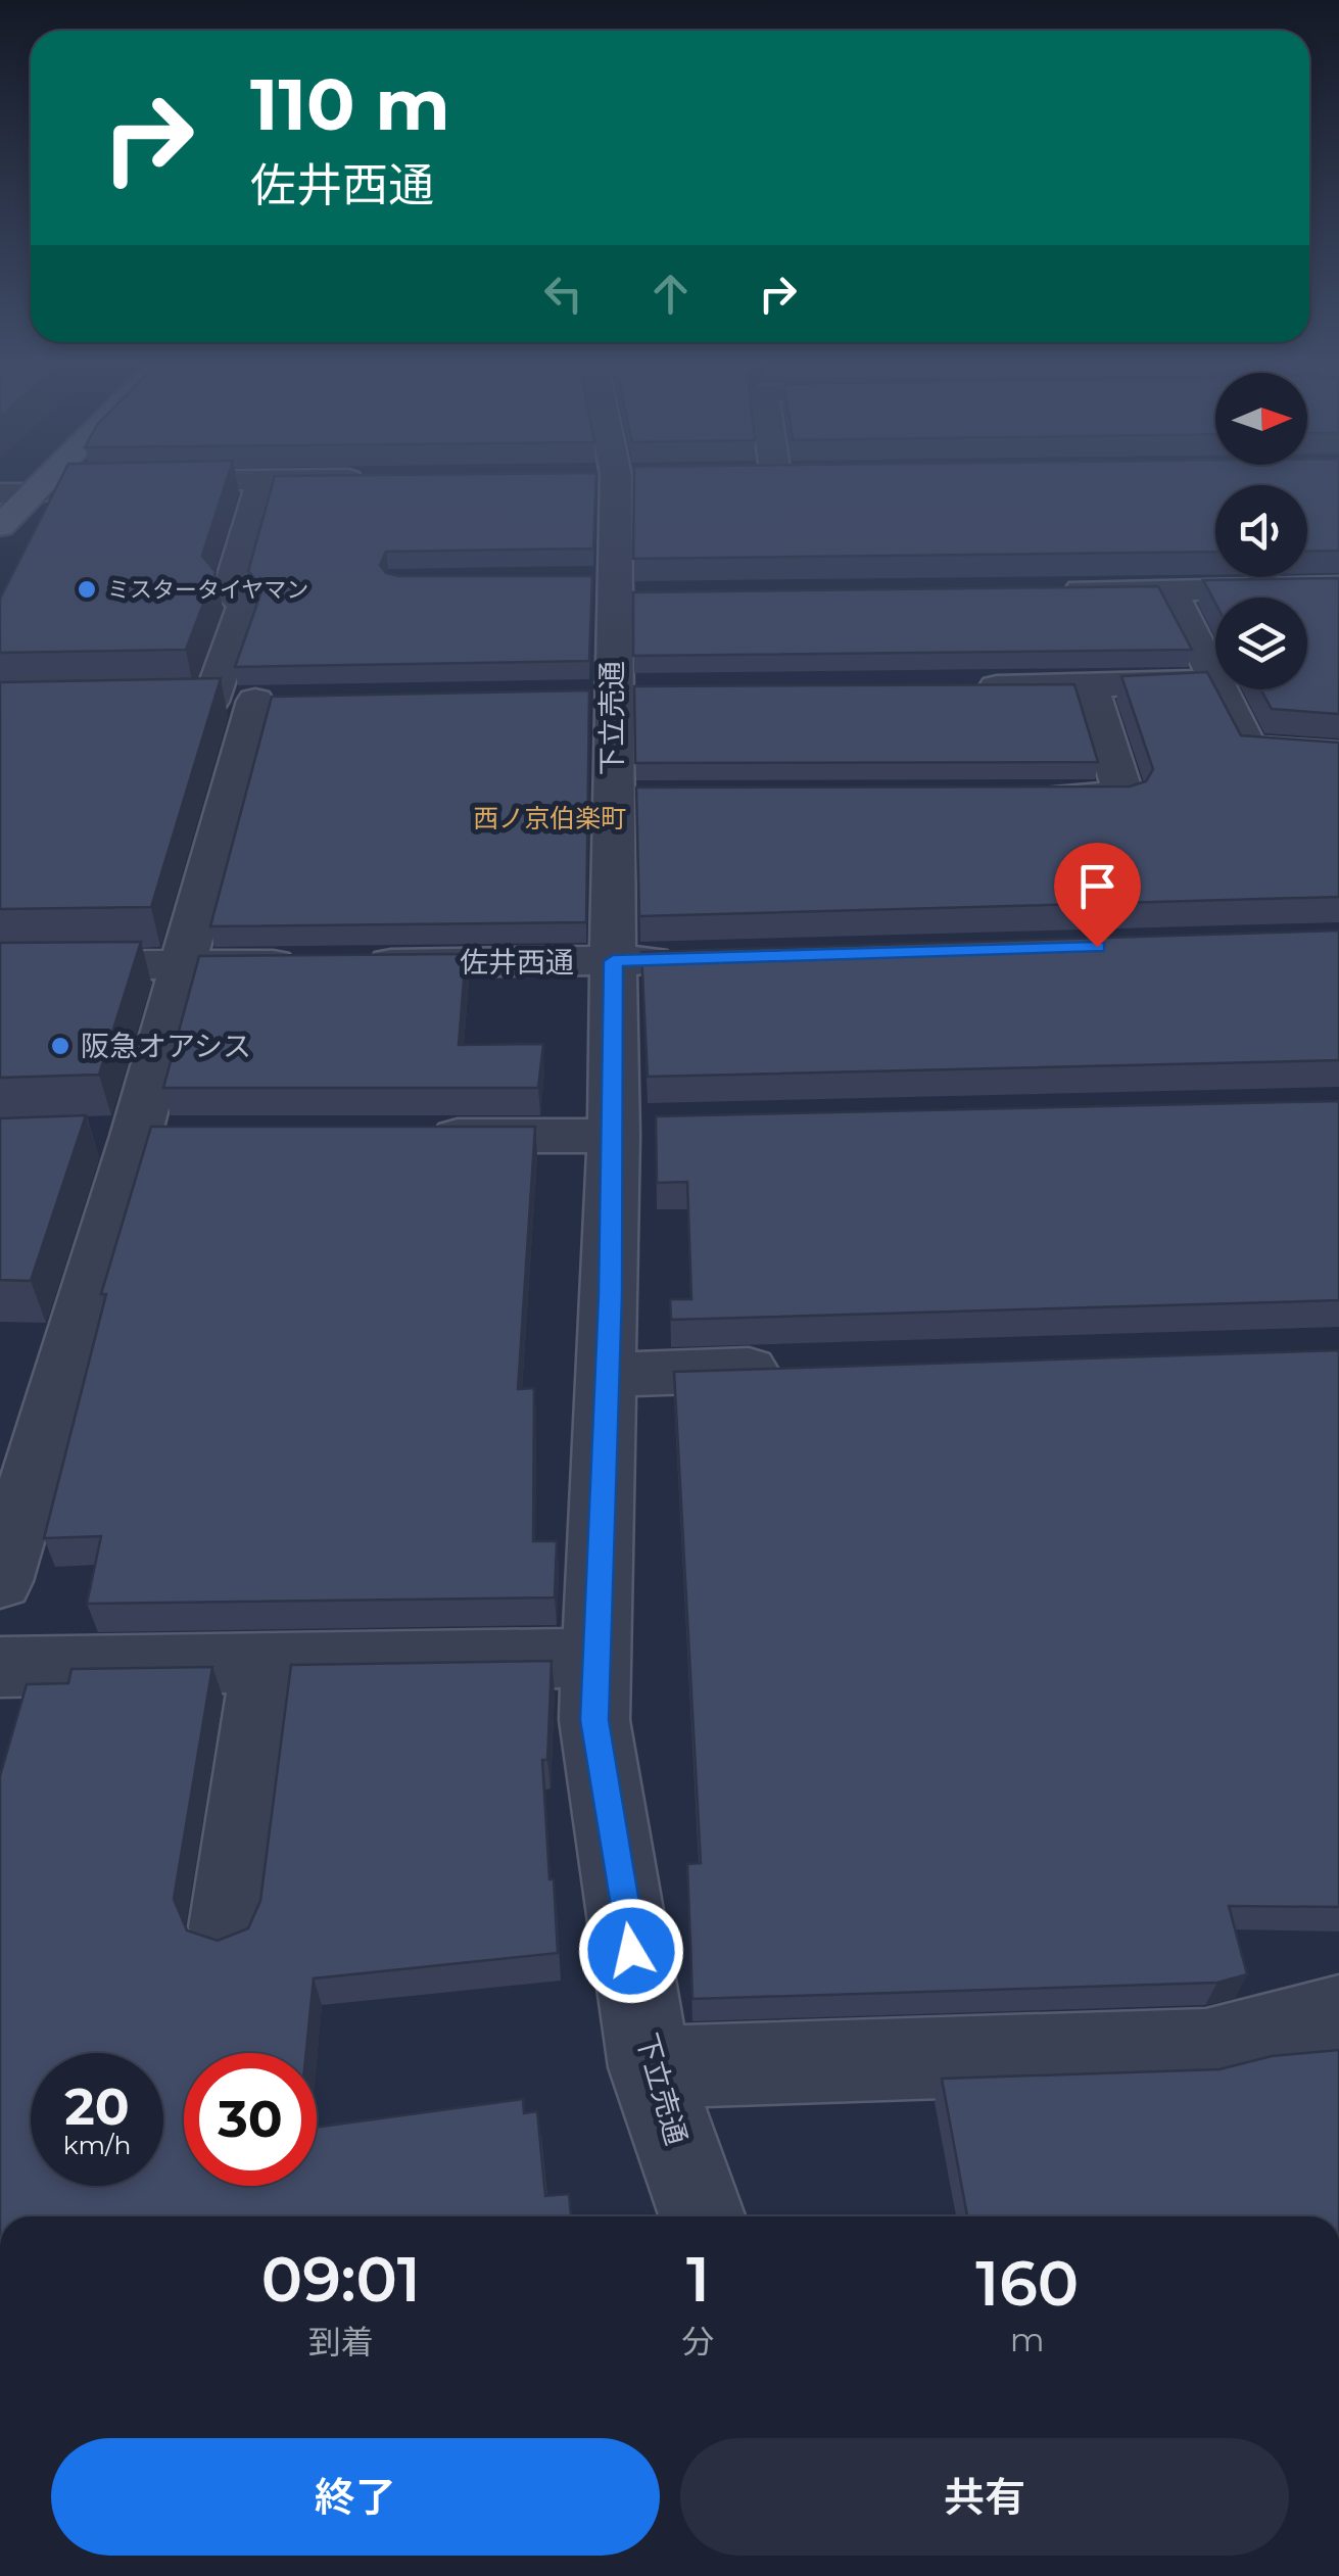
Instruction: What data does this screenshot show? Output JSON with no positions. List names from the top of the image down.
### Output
{
  "streets": {
    "street": ["下立売通", "佐井西通"]
  },
  "crossings": [
    ["下立売通", "佐井西通"]
  ],
  "districts": ["西ノ京伯楽町"],
  "places": ["ミスタータイヤマン", "阪急オアシス"],
  "north": "right",
  "page": {
    "turn": ["110 m", "佐井西通"],
    "speed": "20 km/h",
    "limit": "30",
    "eta": [
      "09:01",
      "到着",
      "1",
      "分",
      "160",
      "m"
    ],
    "buttons": ["終了", "共有"]
  }
}
